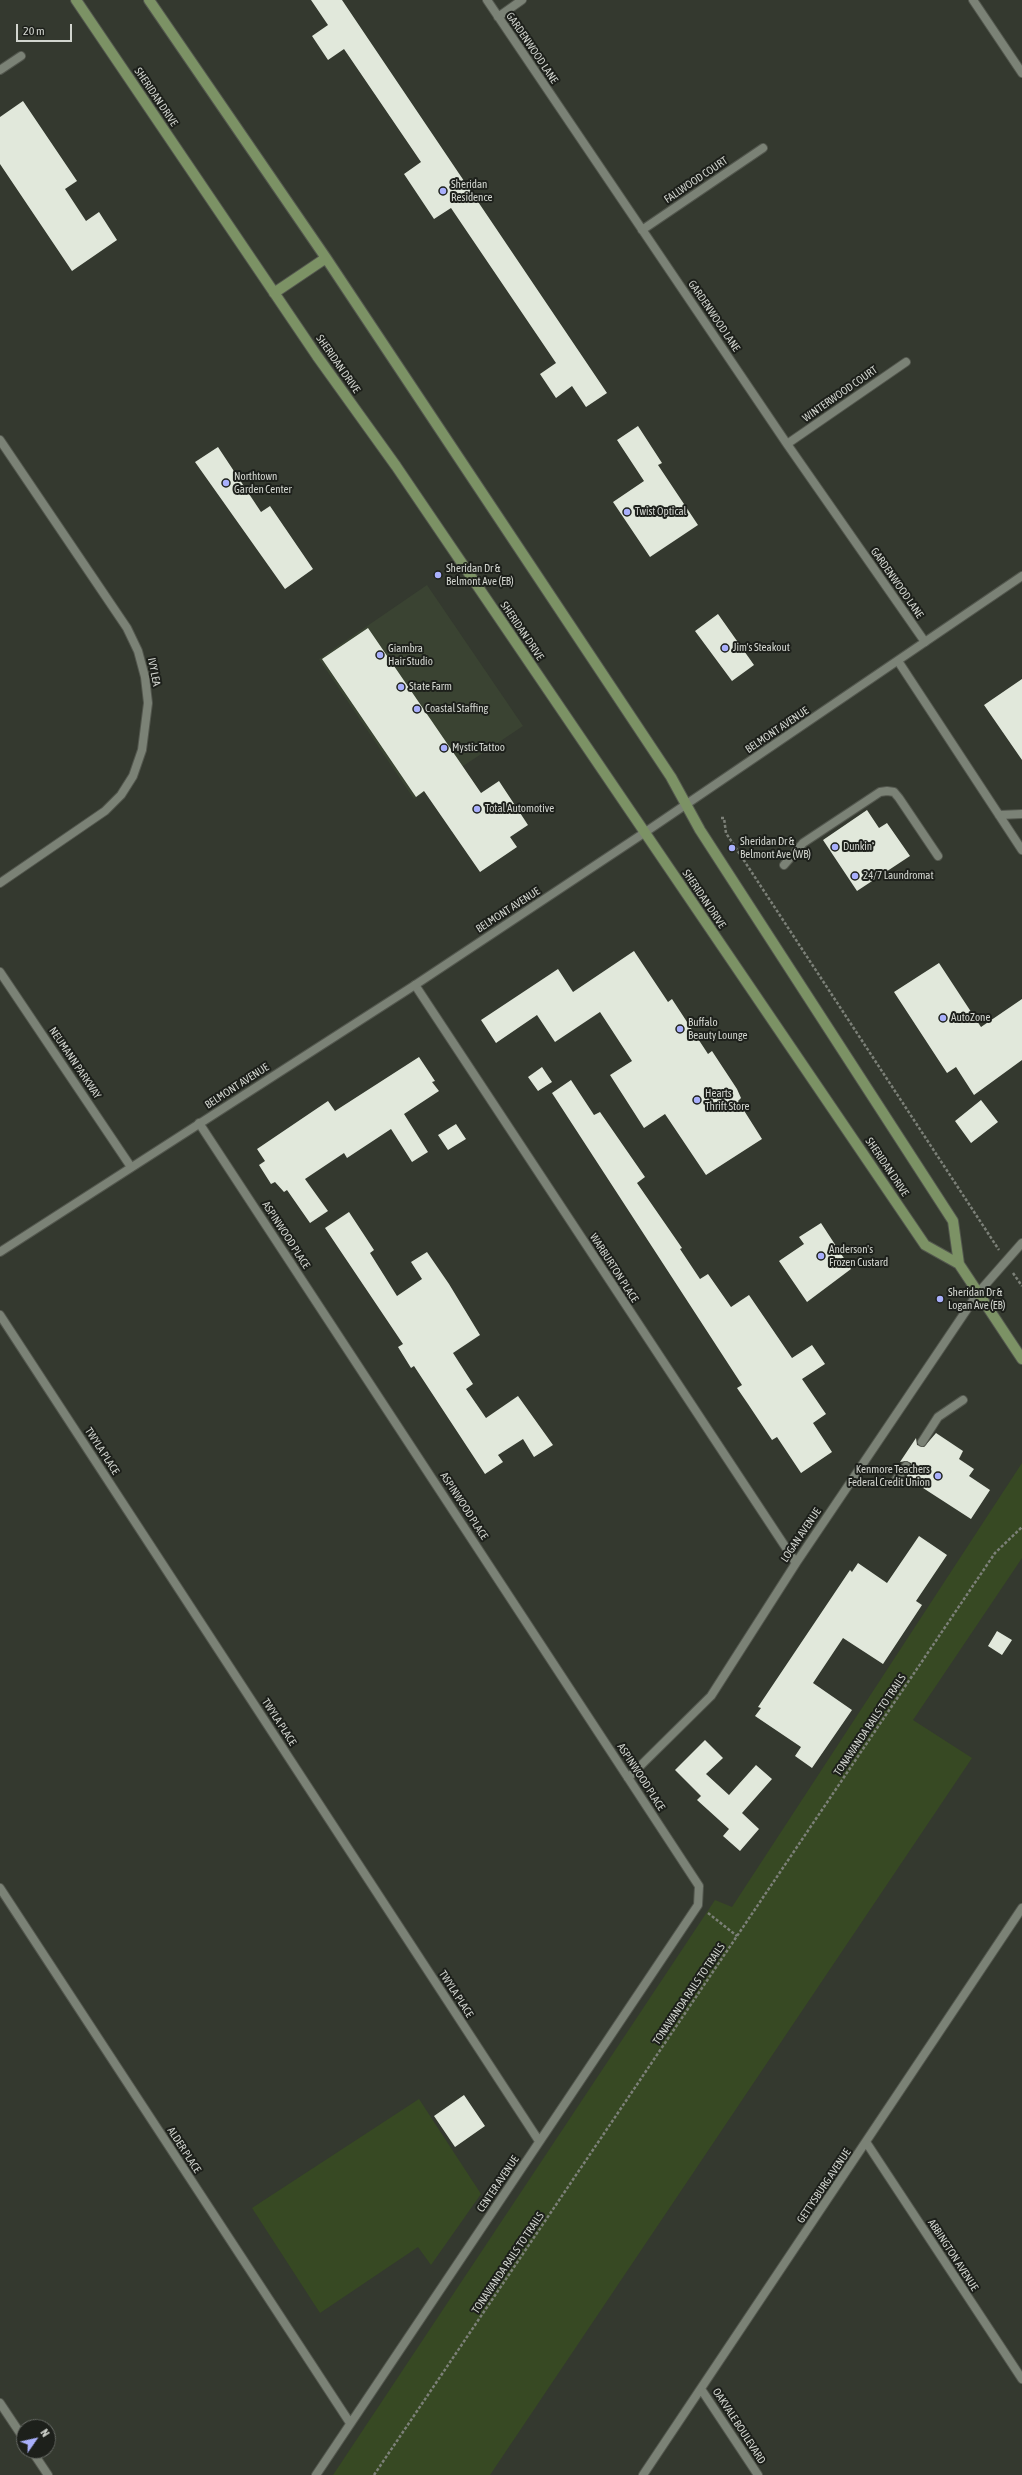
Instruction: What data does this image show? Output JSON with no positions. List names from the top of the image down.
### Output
{
  "streets": {
    "main road": ["SHERIDAN DRIVE"],
    "street": [
      "GARDENWOOD LANE",
      "FALLWOOD COURT",
      "WINTERWOOD COURT",
      "IVY LEA",
      "BELMONT AVENUE",
      "NEUMANN PARKWAY",
      "ASPINWOOD PLACE",
      "WARBURTON PLACE",
      "TWYLA PLACE",
      "LOGAN AVENUE",
      "ALDER PLACE",
      "CENTER AVENUE",
      "GETTYSBURG AVENUE",
      "ABBINGTON AVENUE",
      "OAKVALE BOULEVARD"
    ],
    "path": ["TONAWANDA RAILS TO TRAILS"]
  },
  "crossings": [
    ["GARDENWOOD LANE", "FALLWOOD COURT"],
    ["GARDENWOOD LANE", "WINTERWOOD COURT"],
    ["GARDENWOOD LANE", "BELMONT AVENUE"],
    ["SHERIDAN DRIVE", "BELMONT AVENUE"],
    ["SHERIDAN DRIVE", "LOGAN AVENUE"],
    ["BELMONT AVENUE", "NEUMANN PARKWAY"],
    ["BELMONT AVENUE", "ASPINWOOD PLACE"],
    ["BELMONT AVENUE", "WARBURTON PLACE"],
    ["ASPINWOOD PLACE", "LOGAN AVENUE"],
    ["ASPINWOOD PLACE", "CENTER AVENUE"],
    ["WARBURTON PLACE", "LOGAN AVENUE"],
    ["TWYLA PLACE", "CENTER AVENUE"],
    ["ALDER PLACE", "CENTER AVENUE"],
    ["GETTYSBURG AVENUE", "ABBINGTON AVENUE"],
    ["GETTYSBURG AVENUE", "OAKVALE BOULEVARD"]
  ],
  "places": [
    "Sheridan Residence",
    "Northtown Garden Center",
    "Twist Optical",
    "Sheridan Dr & Belmont Ave (EB)",
    "Jim's Steakout",
    "Giambra Hair Studio",
    "State Farm",
    "Coastal Staffing",
    "Mystic Tattoo",
    "Total Automotive",
    "Dunkin'",
    "Sheridan Dr & Belmont Ave (WB)",
    "24/7 Laundromat",
    "AutoZone",
    "Buffalo Beauty Lounge",
    "Hearts Thrift Store",
    "Anderson's Frozen Custard",
    "Sheridan Dr & Logan Ave (EB)",
    "Kenmore Teachers Federal Credit Union"
  ],
  "scale_bar": "20 m",
  "north": "top right"
}
